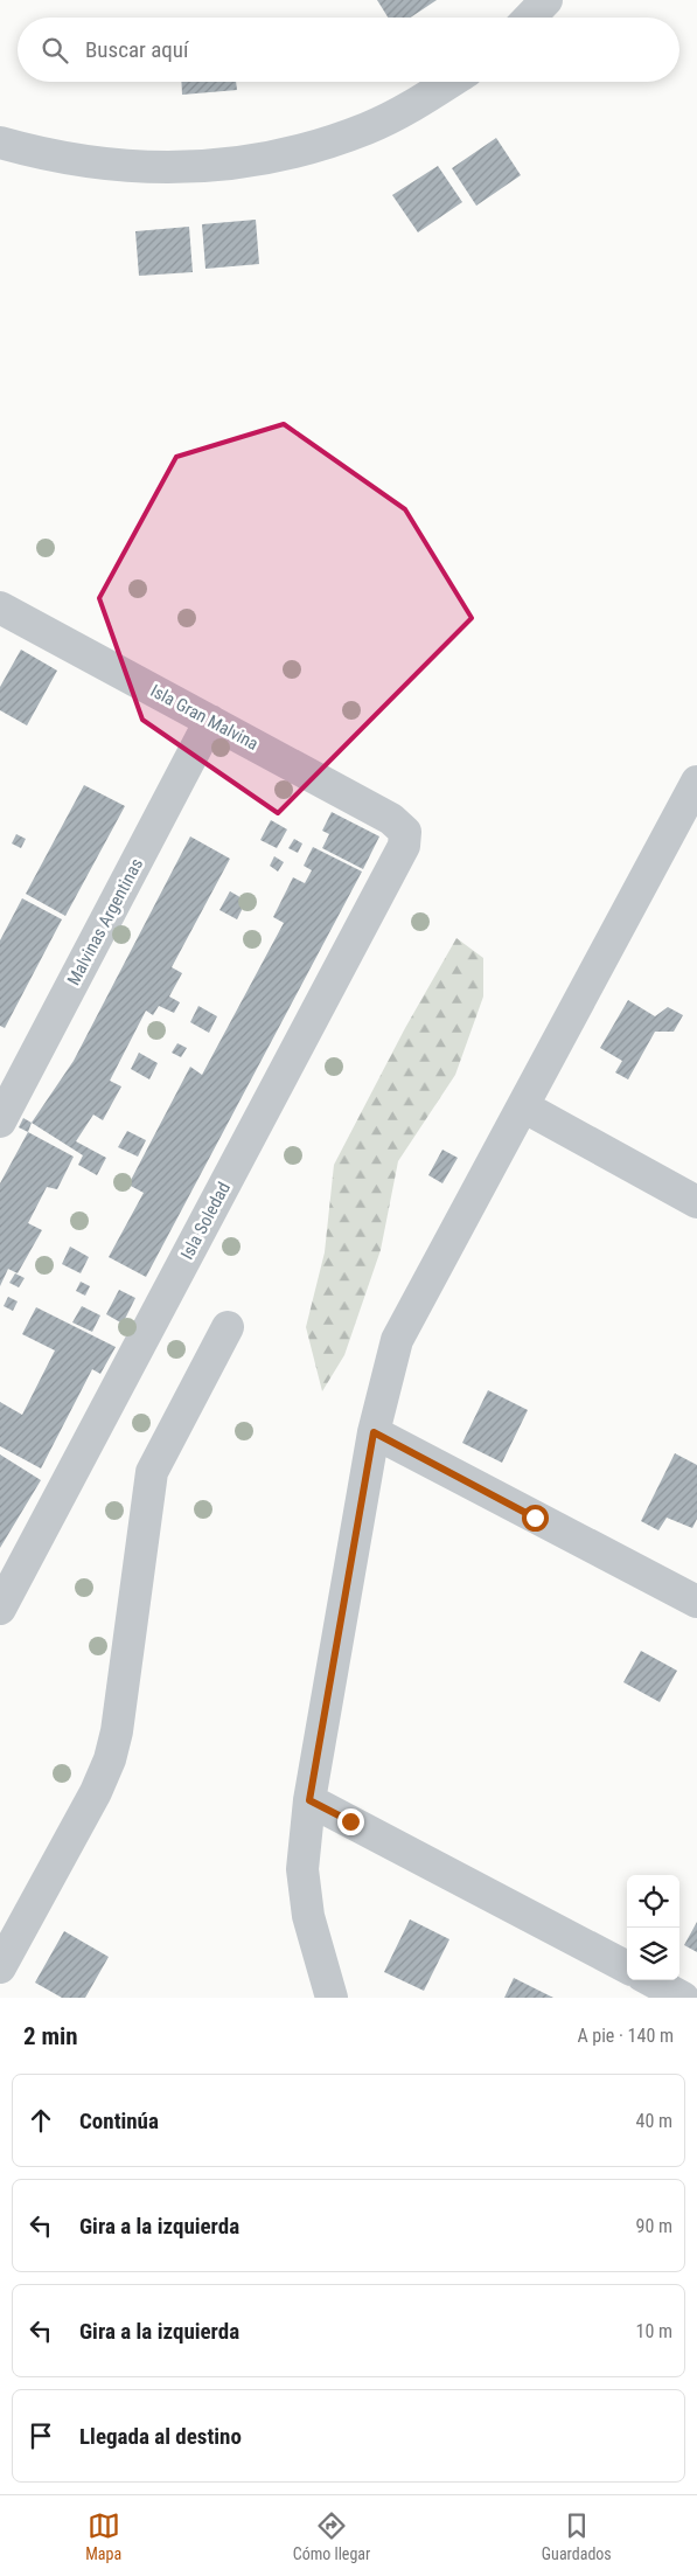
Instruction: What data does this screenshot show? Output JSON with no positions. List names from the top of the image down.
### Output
{
  "streets": {
    "street": ["Isla Gran Malvina", "Malvinas Argentinas", "Isla Soledad"]
  },
  "crossings": [
    ["Isla Gran Malvina", "Malvinas Argentinas"],
    ["Isla Gran Malvina", "Isla Soledad"]
  ],
  "page": {
    "search": "Buscar aquí",
    "heading": ["2 min", "A pie · 140 m"],
    "list": [
      ["Continúa", "40 m"],
      ["Gira a la izquierda", "90 m"],
      ["Gira a la izquierda", "10 m"],
      "Llegada al destino"
    ],
    "nav": ["Mapa", "Cómo llegar", "Guardados"]
  }
}
